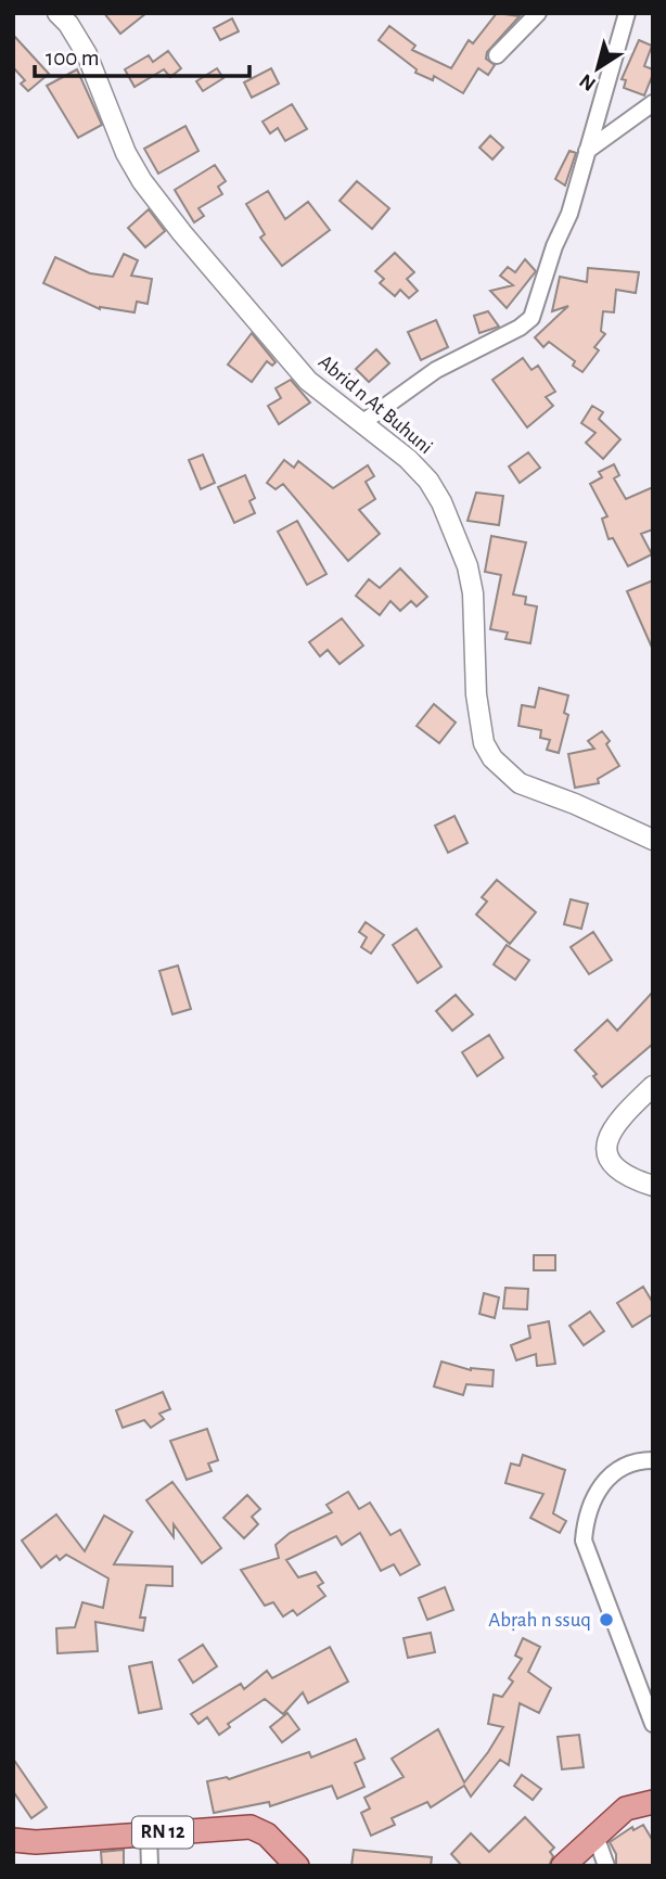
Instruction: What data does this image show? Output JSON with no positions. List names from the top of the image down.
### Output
{
  "streets": {
    "main road": ["RN 12"],
    "street": ["Abrid n At Buhuni"]
  },
  "places": ["Abṛah n ssuq"],
  "scale_bar": "100 m",
  "north": "bottom left"
}
